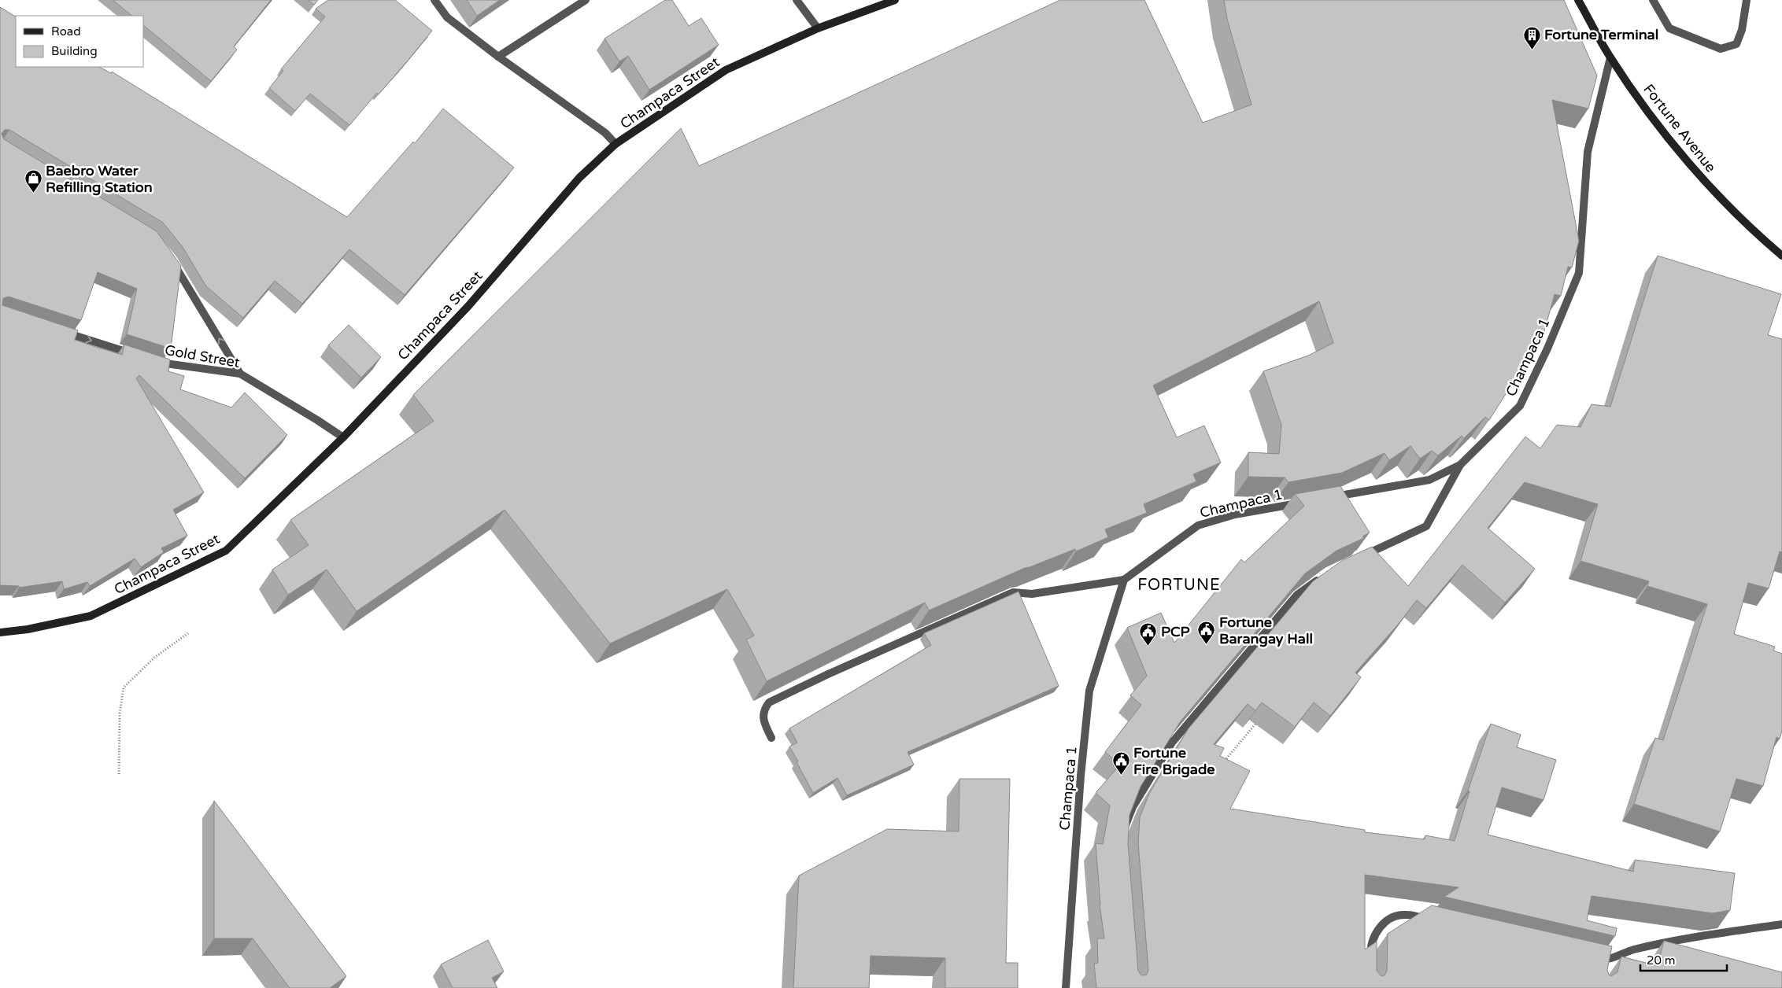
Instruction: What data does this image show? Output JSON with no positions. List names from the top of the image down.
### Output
{
  "streets": {
    "street": [
      "Champaca Street",
      "Fortune Avenue",
      "Gold Street",
      "Champaca 1"
    ]
  },
  "crossings": [
    ["Champaca Street", "Gold Street"],
    ["Fortune Avenue", "Champaca 1"]
  ],
  "one_way": ["Gold Street"],
  "districts": ["FORTUNE"],
  "places": {
    "building": ["Fortune Terminal"],
    "shop": ["Baebro Water Refilling Station"],
    "public building": ["Fortune Barangay Hall", "PCP", "Fortune Fire Brigade"]
  },
  "legend": ["Road", "Building"],
  "scale_bar": "20 m"
}
